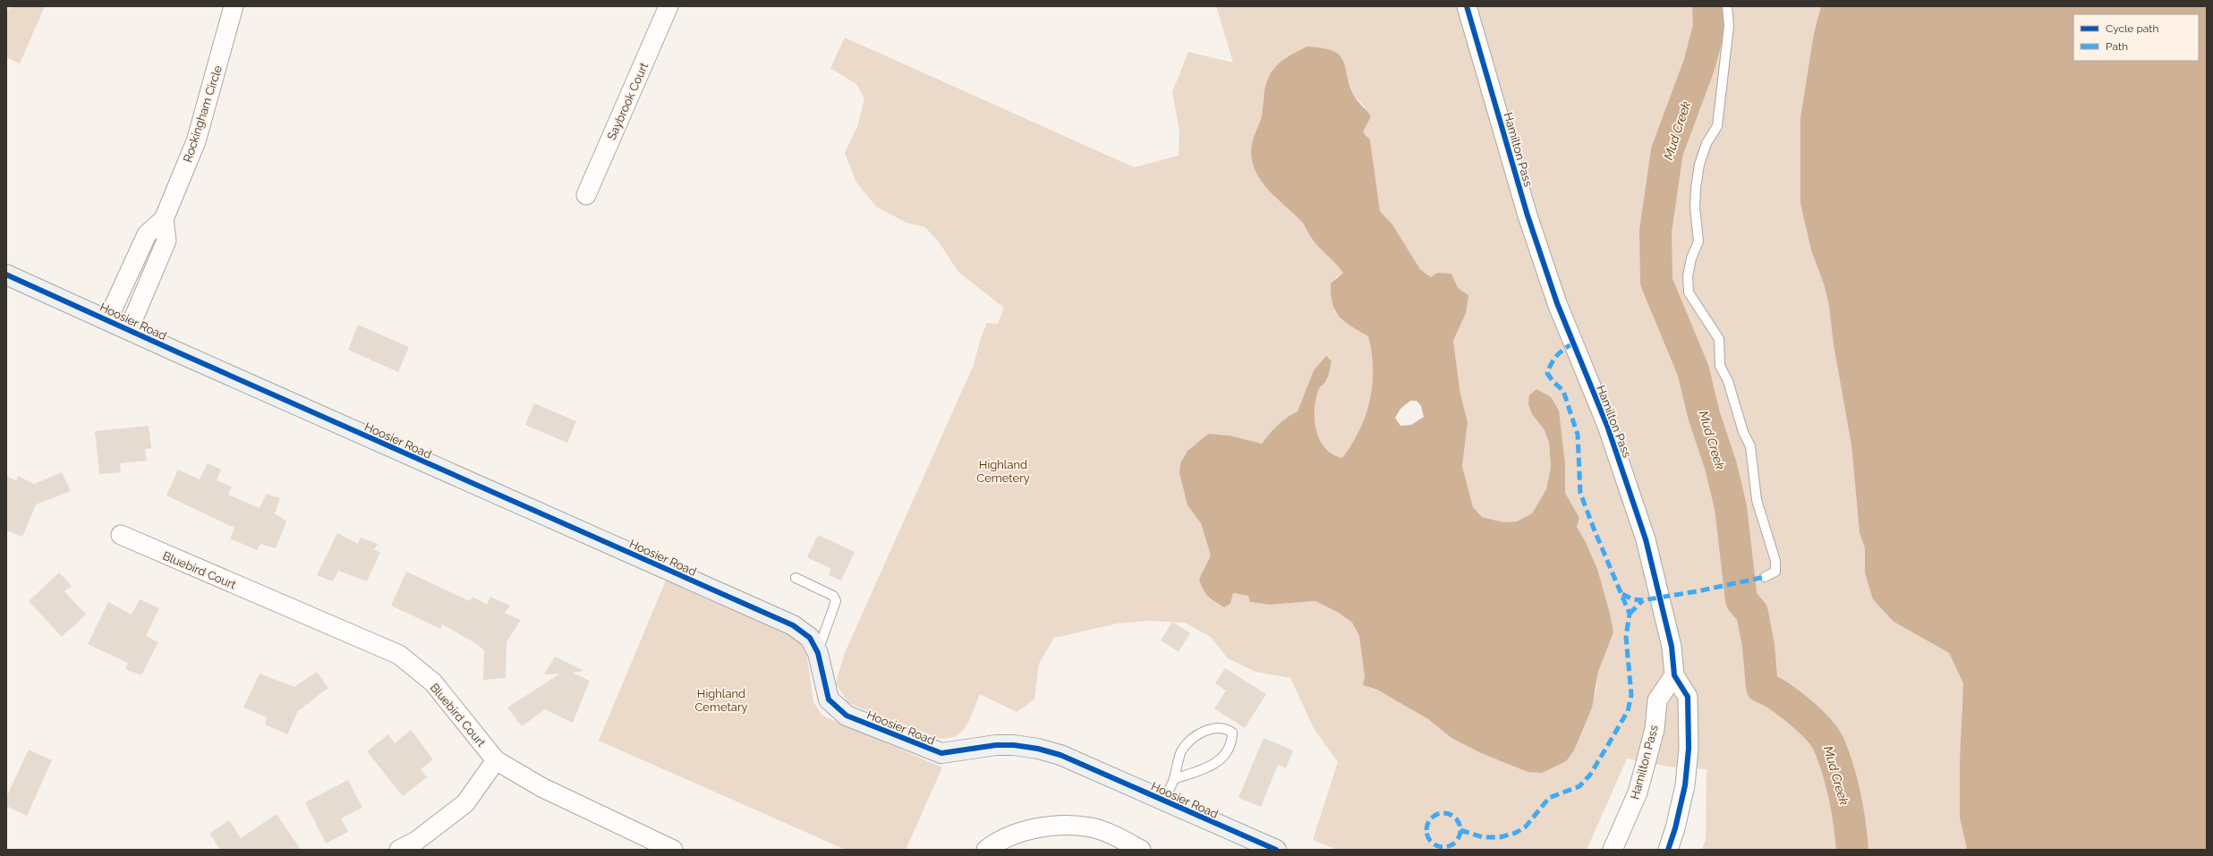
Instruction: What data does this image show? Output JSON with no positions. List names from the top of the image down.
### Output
{
  "streets": {
    "street": [
      "Saybrook Court",
      "Rockingham Circle",
      "Hamilton Pass",
      "Hoosier Road",
      "Bluebird Court"
    ]
  },
  "crossings": [
    ["Rockingham Circle", "Hoosier Road"]
  ],
  "water": ["Mud Creek"],
  "parks": ["Highland Cemetery", "Highland Cemetary"],
  "legend": ["Cycle path", "Path"]
}
